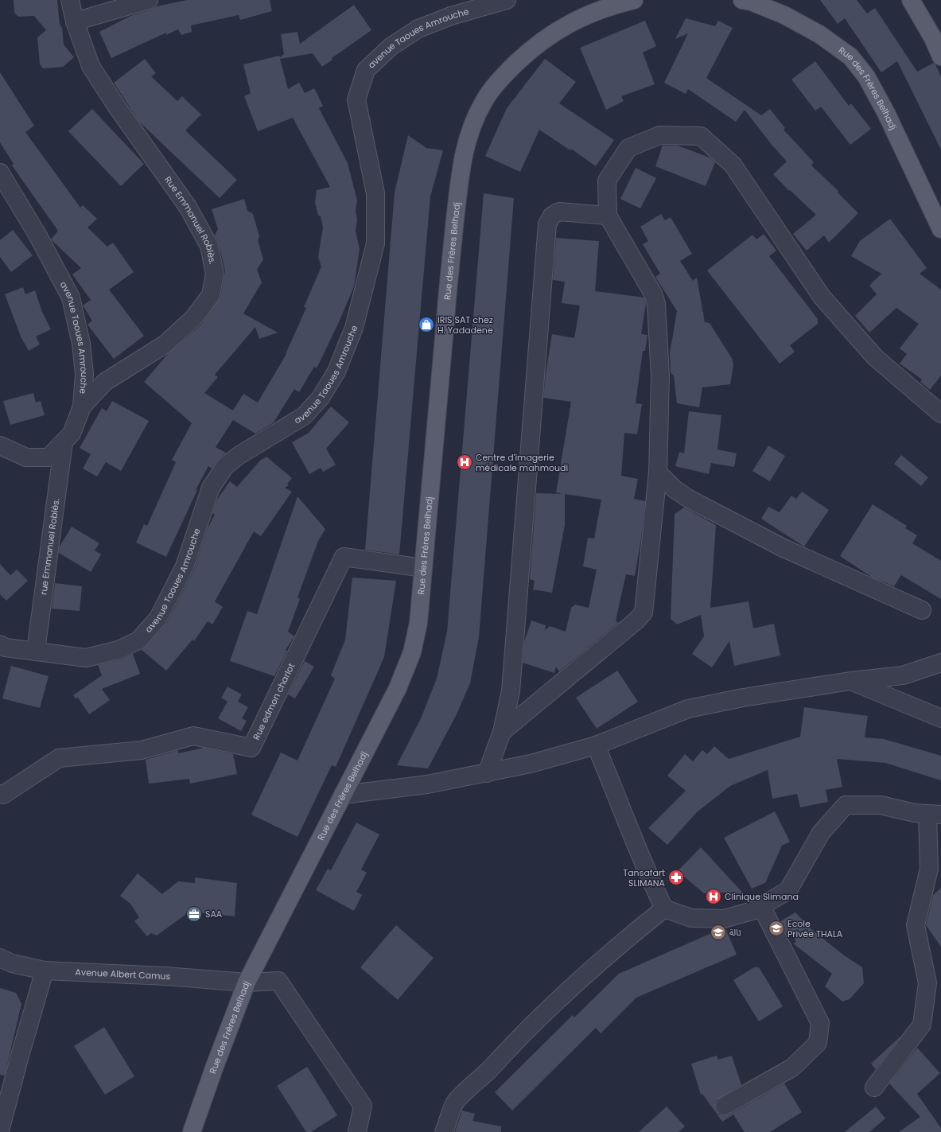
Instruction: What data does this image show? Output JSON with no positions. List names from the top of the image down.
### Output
{
  "streets": {
    "main road": ["Rue des Frères Belhadj"],
    "street": [
      "avenue Taoues Amrouche",
      "Rue Emmanuel Roblès.",
      "rue Emmanuel Roblès.",
      "Rue edmon charlot",
      "Avenue Albert Camus"
    ]
  },
  "crossings": [
    ["avenue Taoues Amrouche", "Rue Emmanuel Roblès."],
    ["avenue Taoues Amrouche", "rue Emmanuel Roblès."],
    ["Rue des Frères Belhadj", "Rue edmon charlot"],
    ["Rue des Frères Belhadj", "Avenue Albert Camus"]
  ],
  "places": {
    "shop": ["IRIS SAT chez H. Yadadene"],
    "hospital": ["Centre d'imagerie médicale mahmoudi", "Clinique Slimana"],
    "pharmacy": ["Tansafart SLIMANA"],
    "office": ["SAA"],
    "school or university": ["Ecole Privée THALA", "ثالة"]
  }
}
